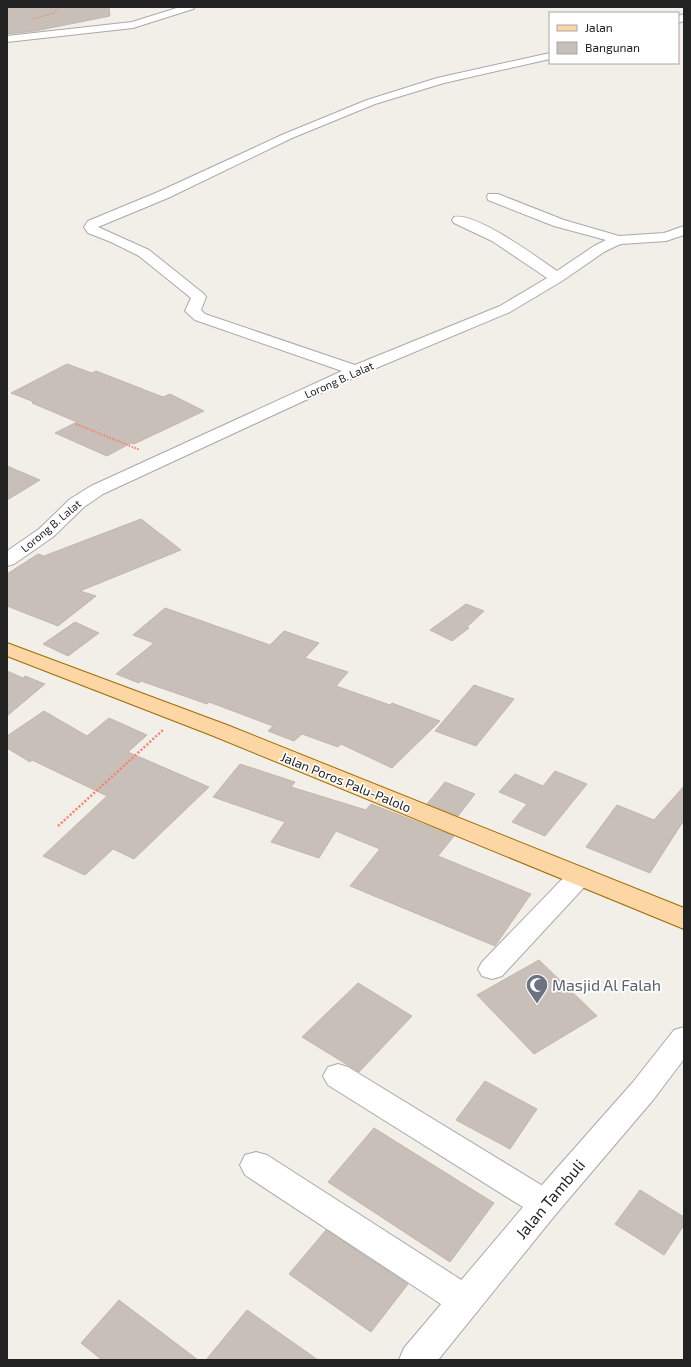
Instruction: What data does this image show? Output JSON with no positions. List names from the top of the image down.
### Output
{
  "streets": {
    "main road": ["Jalan Poros Palu-Palolo"],
    "street": ["Lorong B. Lalat", "Jalan Tambuli"]
  },
  "places": {
    "mosque": ["Masjid Al Falah"]
  },
  "legend": ["Jalan", "Bangunan"]
}
